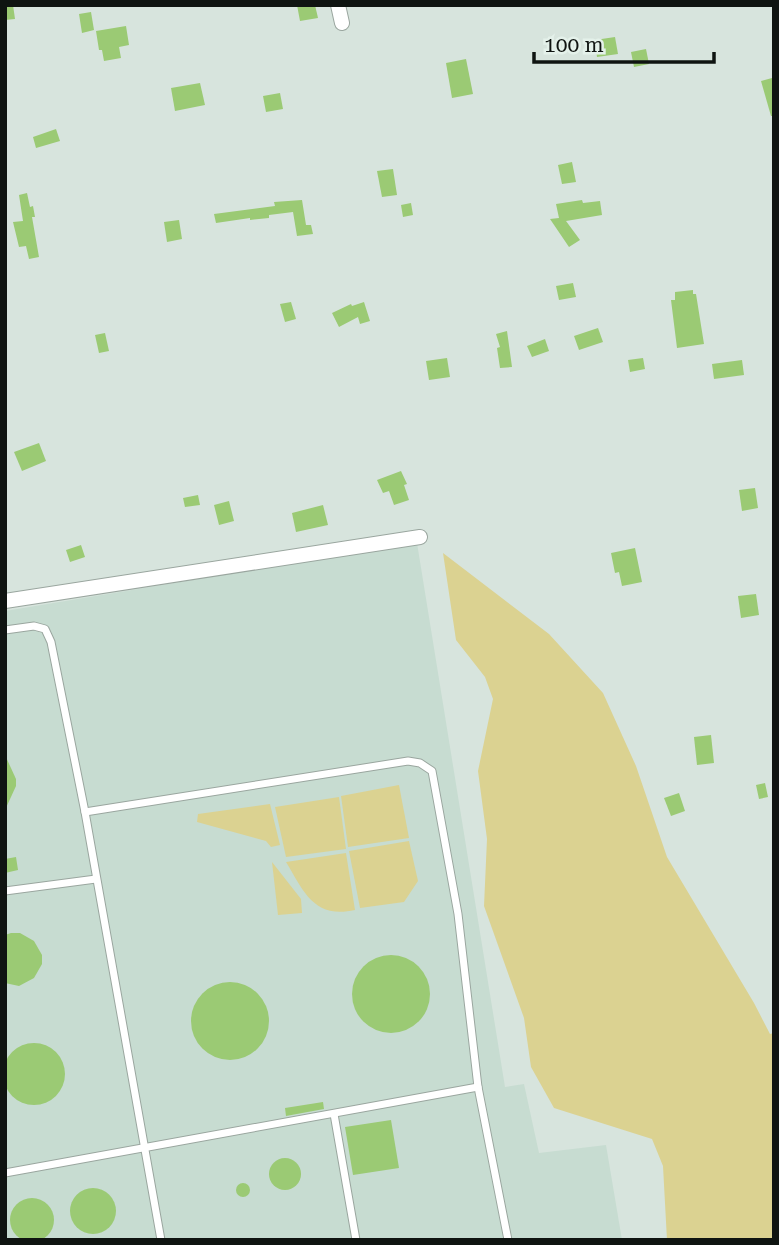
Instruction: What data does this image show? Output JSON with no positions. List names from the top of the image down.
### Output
{
  "scale_bar": "100 m"
}
